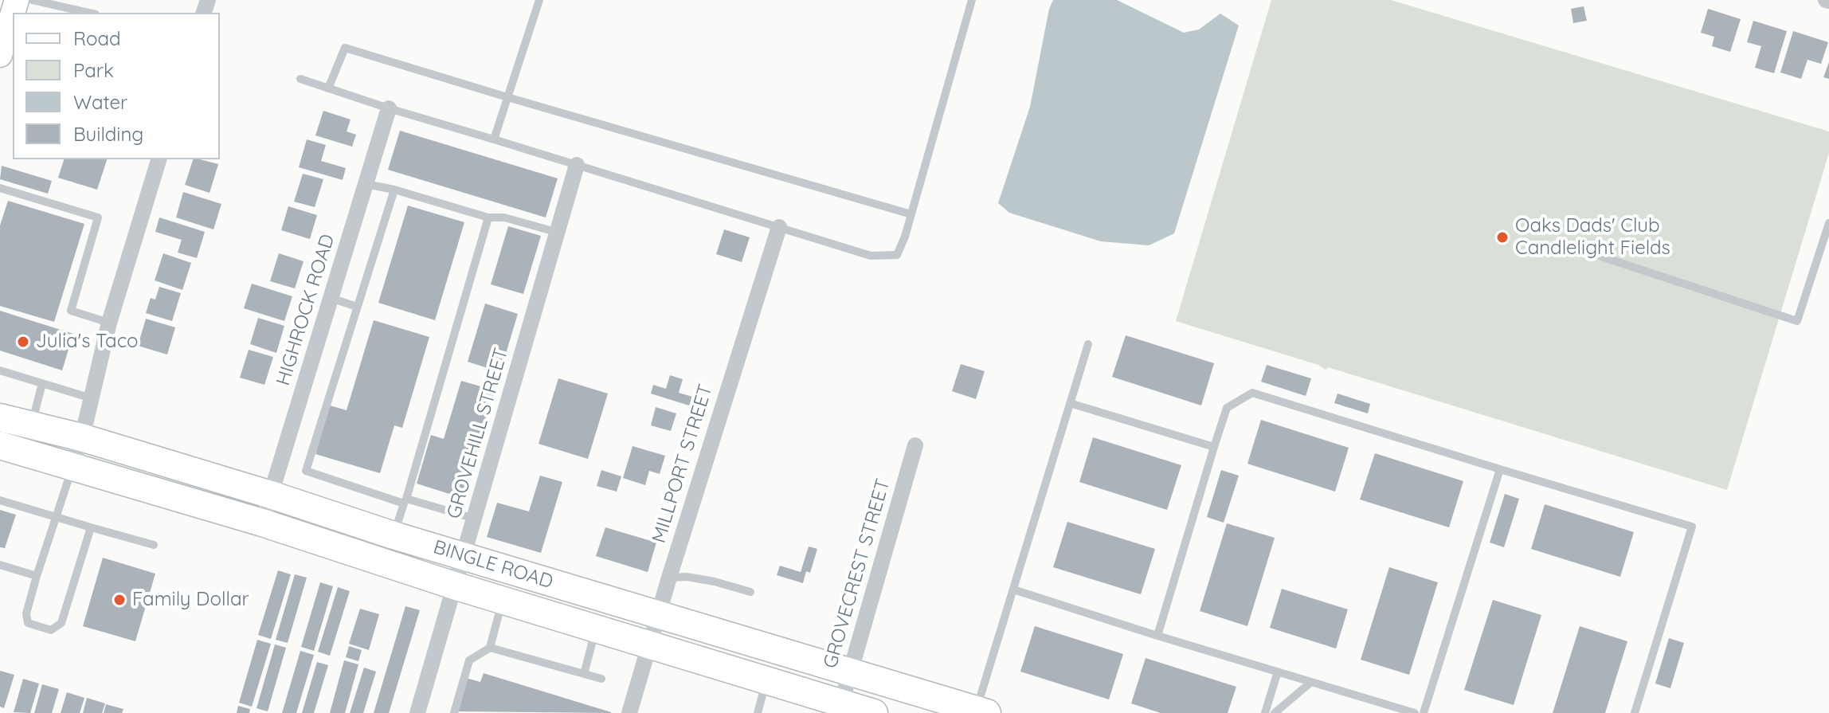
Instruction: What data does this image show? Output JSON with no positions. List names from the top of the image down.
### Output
{
  "streets": {
    "main road": ["BINGLE ROAD"],
    "street": [
      "HIGHROCK ROAD",
      "GROVEHILL STREET",
      "MILLPORT STREET",
      "GROVECREST STREET"
    ]
  },
  "crossings": [
    ["HIGHROCK ROAD", "BINGLE ROAD"],
    ["GROVEHILL STREET", "BINGLE ROAD"],
    ["MILLPORT STREET", "BINGLE ROAD"],
    ["BINGLE ROAD", "GROVECREST STREET"]
  ],
  "places": ["Oaks Dads' Club Candlelight Fields", "Julia's Taco", "Family Dollar"],
  "legend": [
    "Road",
    "Park",
    "Water",
    "Building"
  ]
}
